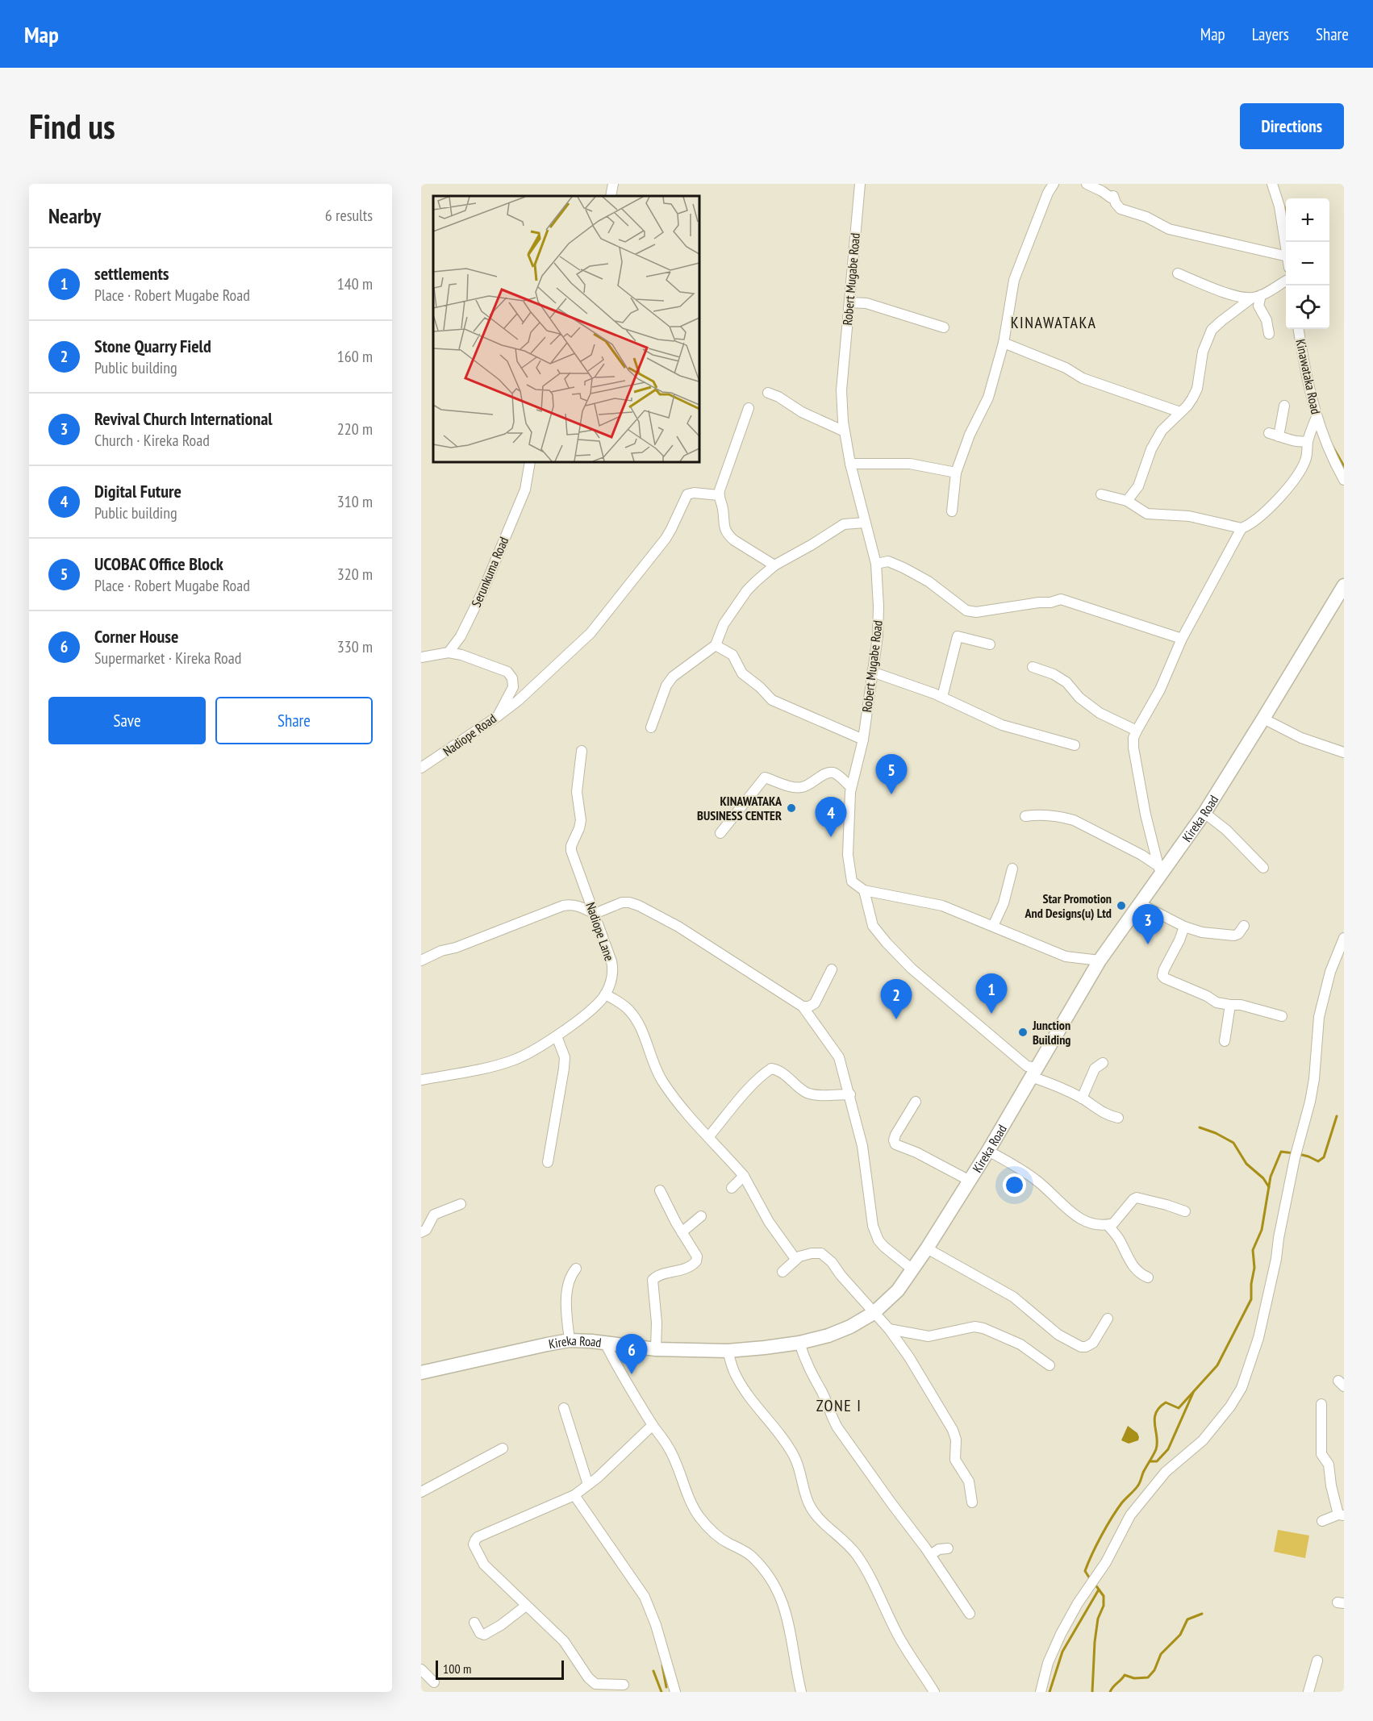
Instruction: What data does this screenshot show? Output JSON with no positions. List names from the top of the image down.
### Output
{
  "streets": {
    "main road": ["Kireka Road"],
    "street": [
      "Robert Mugabe Road",
      "Kinawataka Road",
      "Serunkuma Road",
      "Nadiope Road",
      "Nadiope Lane"
    ]
  },
  "crossings": [
    ["Robert Mugabe Road", "Kireka Road"],
    ["Serunkuma Road", "Nadiope Road"]
  ],
  "districts": ["KINAWATAKA", "ZONE I"],
  "places": ["KINAWATAKA BUSINESS CENTER", "Star Promotion And Designs(u) Ltd", "Junction Building"],
  "scale_bar": "100 m",
  "page": {
    "header": "Map",
    "nav": ["Map", "Layers", "Share"],
    "buttons": [
      "Directions",
      ["Save", "Share"]
    ],
    "title": "Find us",
    "heading": ["Nearby", "6 results"],
    "map_buttons": ["+", "−"],
    "list": [
      {
        "mark": "1",
        "name": "settlements",
        "note": "Place · Robert Mugabe Road",
        "value": "140 m"
      },
      {
        "mark": "2",
        "name": "Stone Quarry Field",
        "note": "Public building",
        "value": "160 m"
      },
      {
        "mark": "3",
        "name": "Revival Church International",
        "note": "Church · Kireka Road",
        "value": "220 m"
      },
      {
        "mark": "4",
        "name": "Digital Future",
        "note": "Public building",
        "value": "310 m"
      },
      {
        "mark": "5",
        "name": "UCOBAC Office Block",
        "note": "Place · Robert Mugabe Road",
        "value": "320 m"
      },
      {
        "mark": "6",
        "name": "Corner House",
        "note": "Supermarket · Kireka Road",
        "value": "330 m"
      }
    ],
    "pins": [
      "5",
      "4",
      "3",
      "1",
      "2",
      "6"
    ],
    "scale": "100 m"
  }
}
